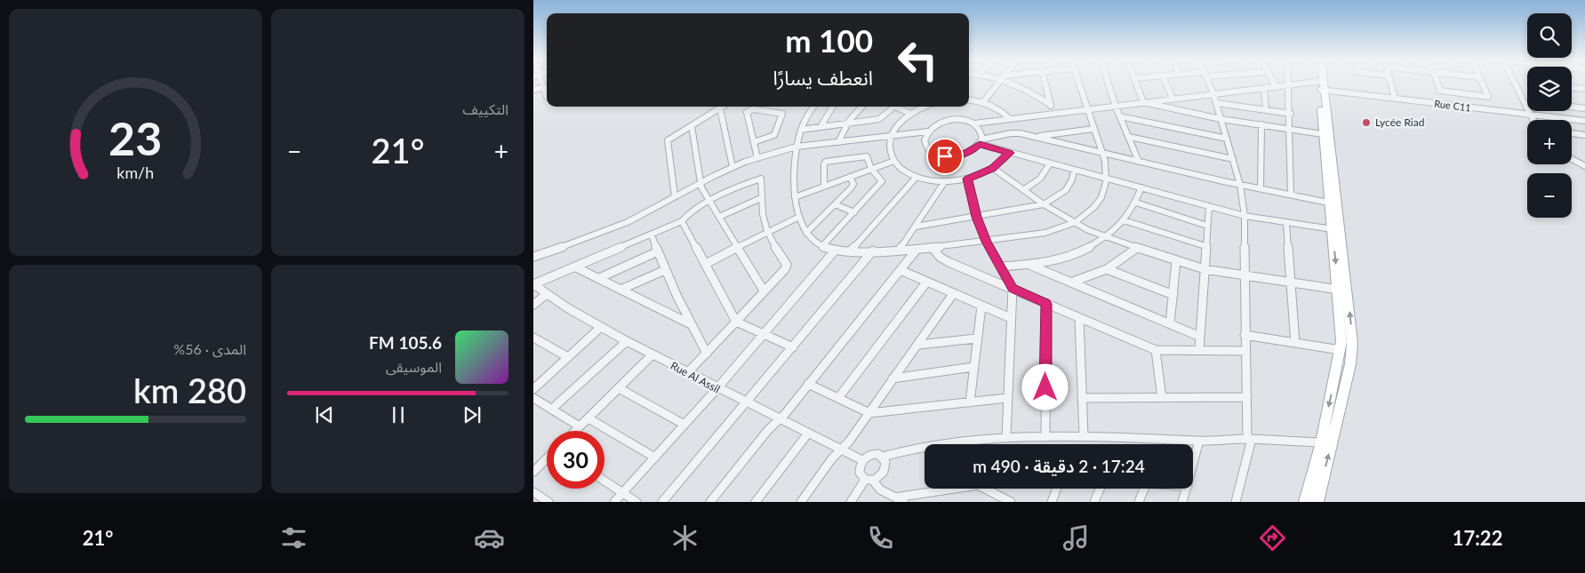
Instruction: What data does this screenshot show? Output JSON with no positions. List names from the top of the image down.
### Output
{
  "streets": {
    "street": ["Rue C11", "Rue Al Assil"]
  },
  "places": ["Lycée Riad"],
  "page": {
    "tile": [
      "التكييف",
      ["المدى · 56%", "280 km"]
    ],
    "map_buttons": ["+", "−"],
    "turn": ["100 m", "انعطف يسارًا"],
    "heat": ["−", "21°", "+"],
    "song": ["105.6 FM", "الموسيقى"],
    "limit": "30",
    "trip": "17:24 · 2 دقيقة · 490 m",
    "tabs": ["17:22", "21°"],
    "gauge": ["23", "km/h"]
  }
}
